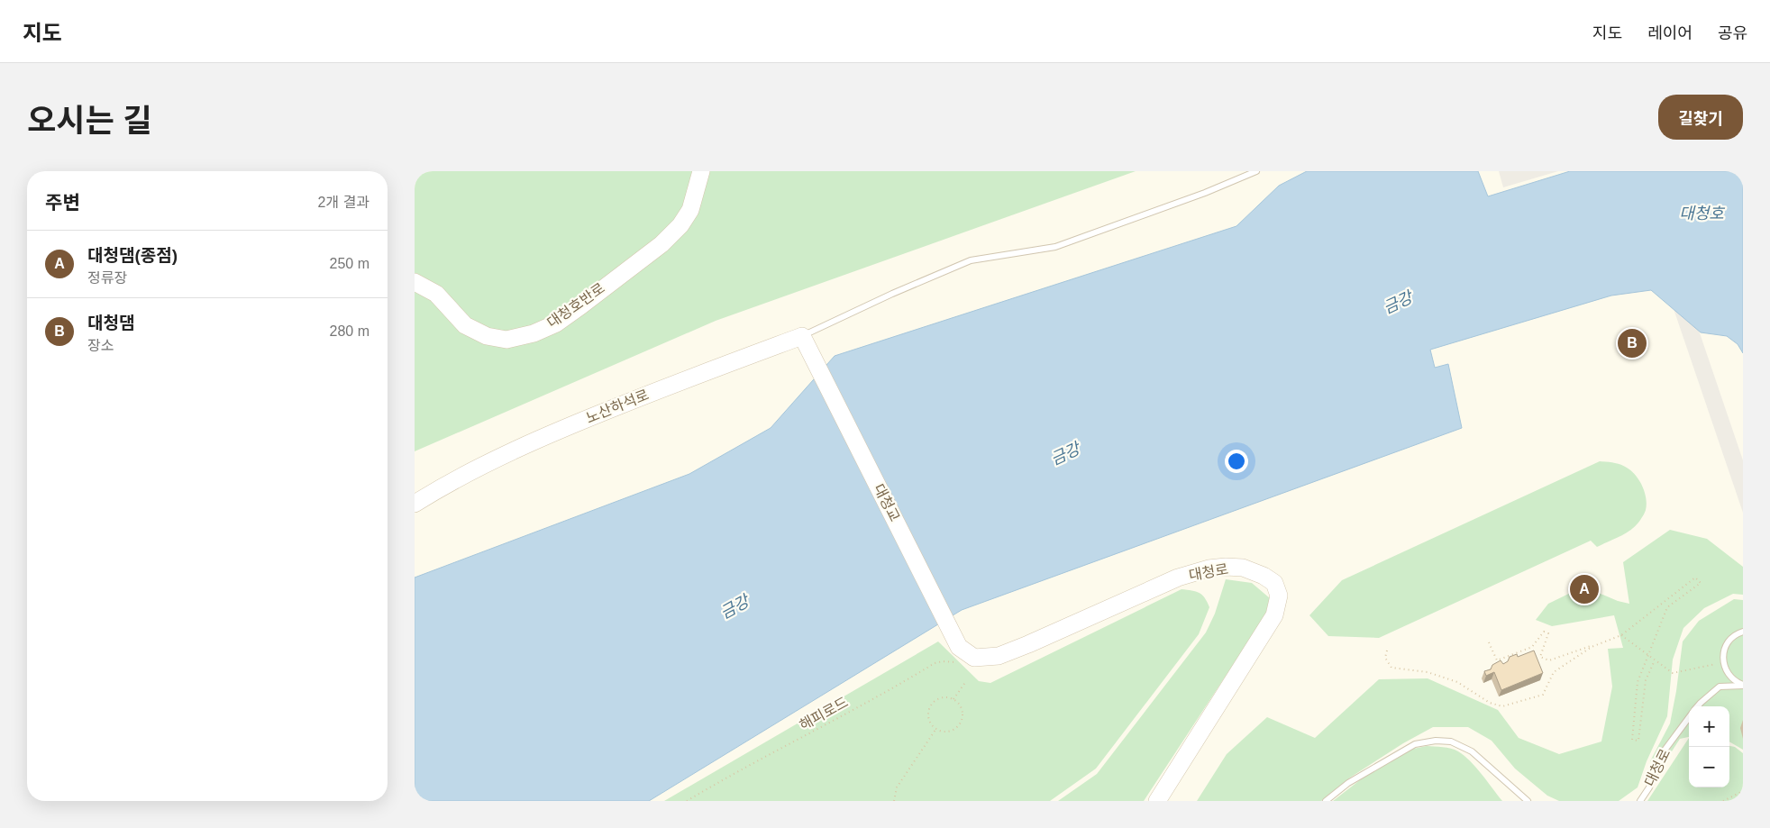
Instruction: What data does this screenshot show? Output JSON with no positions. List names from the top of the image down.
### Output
{
  "streets": {
    "street": [
      "대청호반로",
      "노산하석로",
      "대청교",
      "대청로"
    ],
    "path": ["해피로드"]
  },
  "crossings": [
    ["노산하석로", "대청교"],
    ["대청교", "대청로"],
    ["대청교", "해피로드"],
    ["대청로", "해피로드"]
  ],
  "water": ["대청호", "금강"],
  "page": {
    "header": "지도",
    "nav": ["지도", "레이어", "공유"],
    "title": "오시는 길",
    "buttons": "길찾기",
    "heading": ["주변", "2개 결과"],
    "list": [
      {
        "mark": "A",
        "name": "대청댐(종점)",
        "note": "정류장",
        "value": "250 m"
      },
      {
        "mark": "B",
        "name": "대청댐",
        "note": "장소",
        "value": "280 m"
      }
    ],
    "pins": ["B", "A"],
    "map_buttons": ["+", "−"]
  }
}
